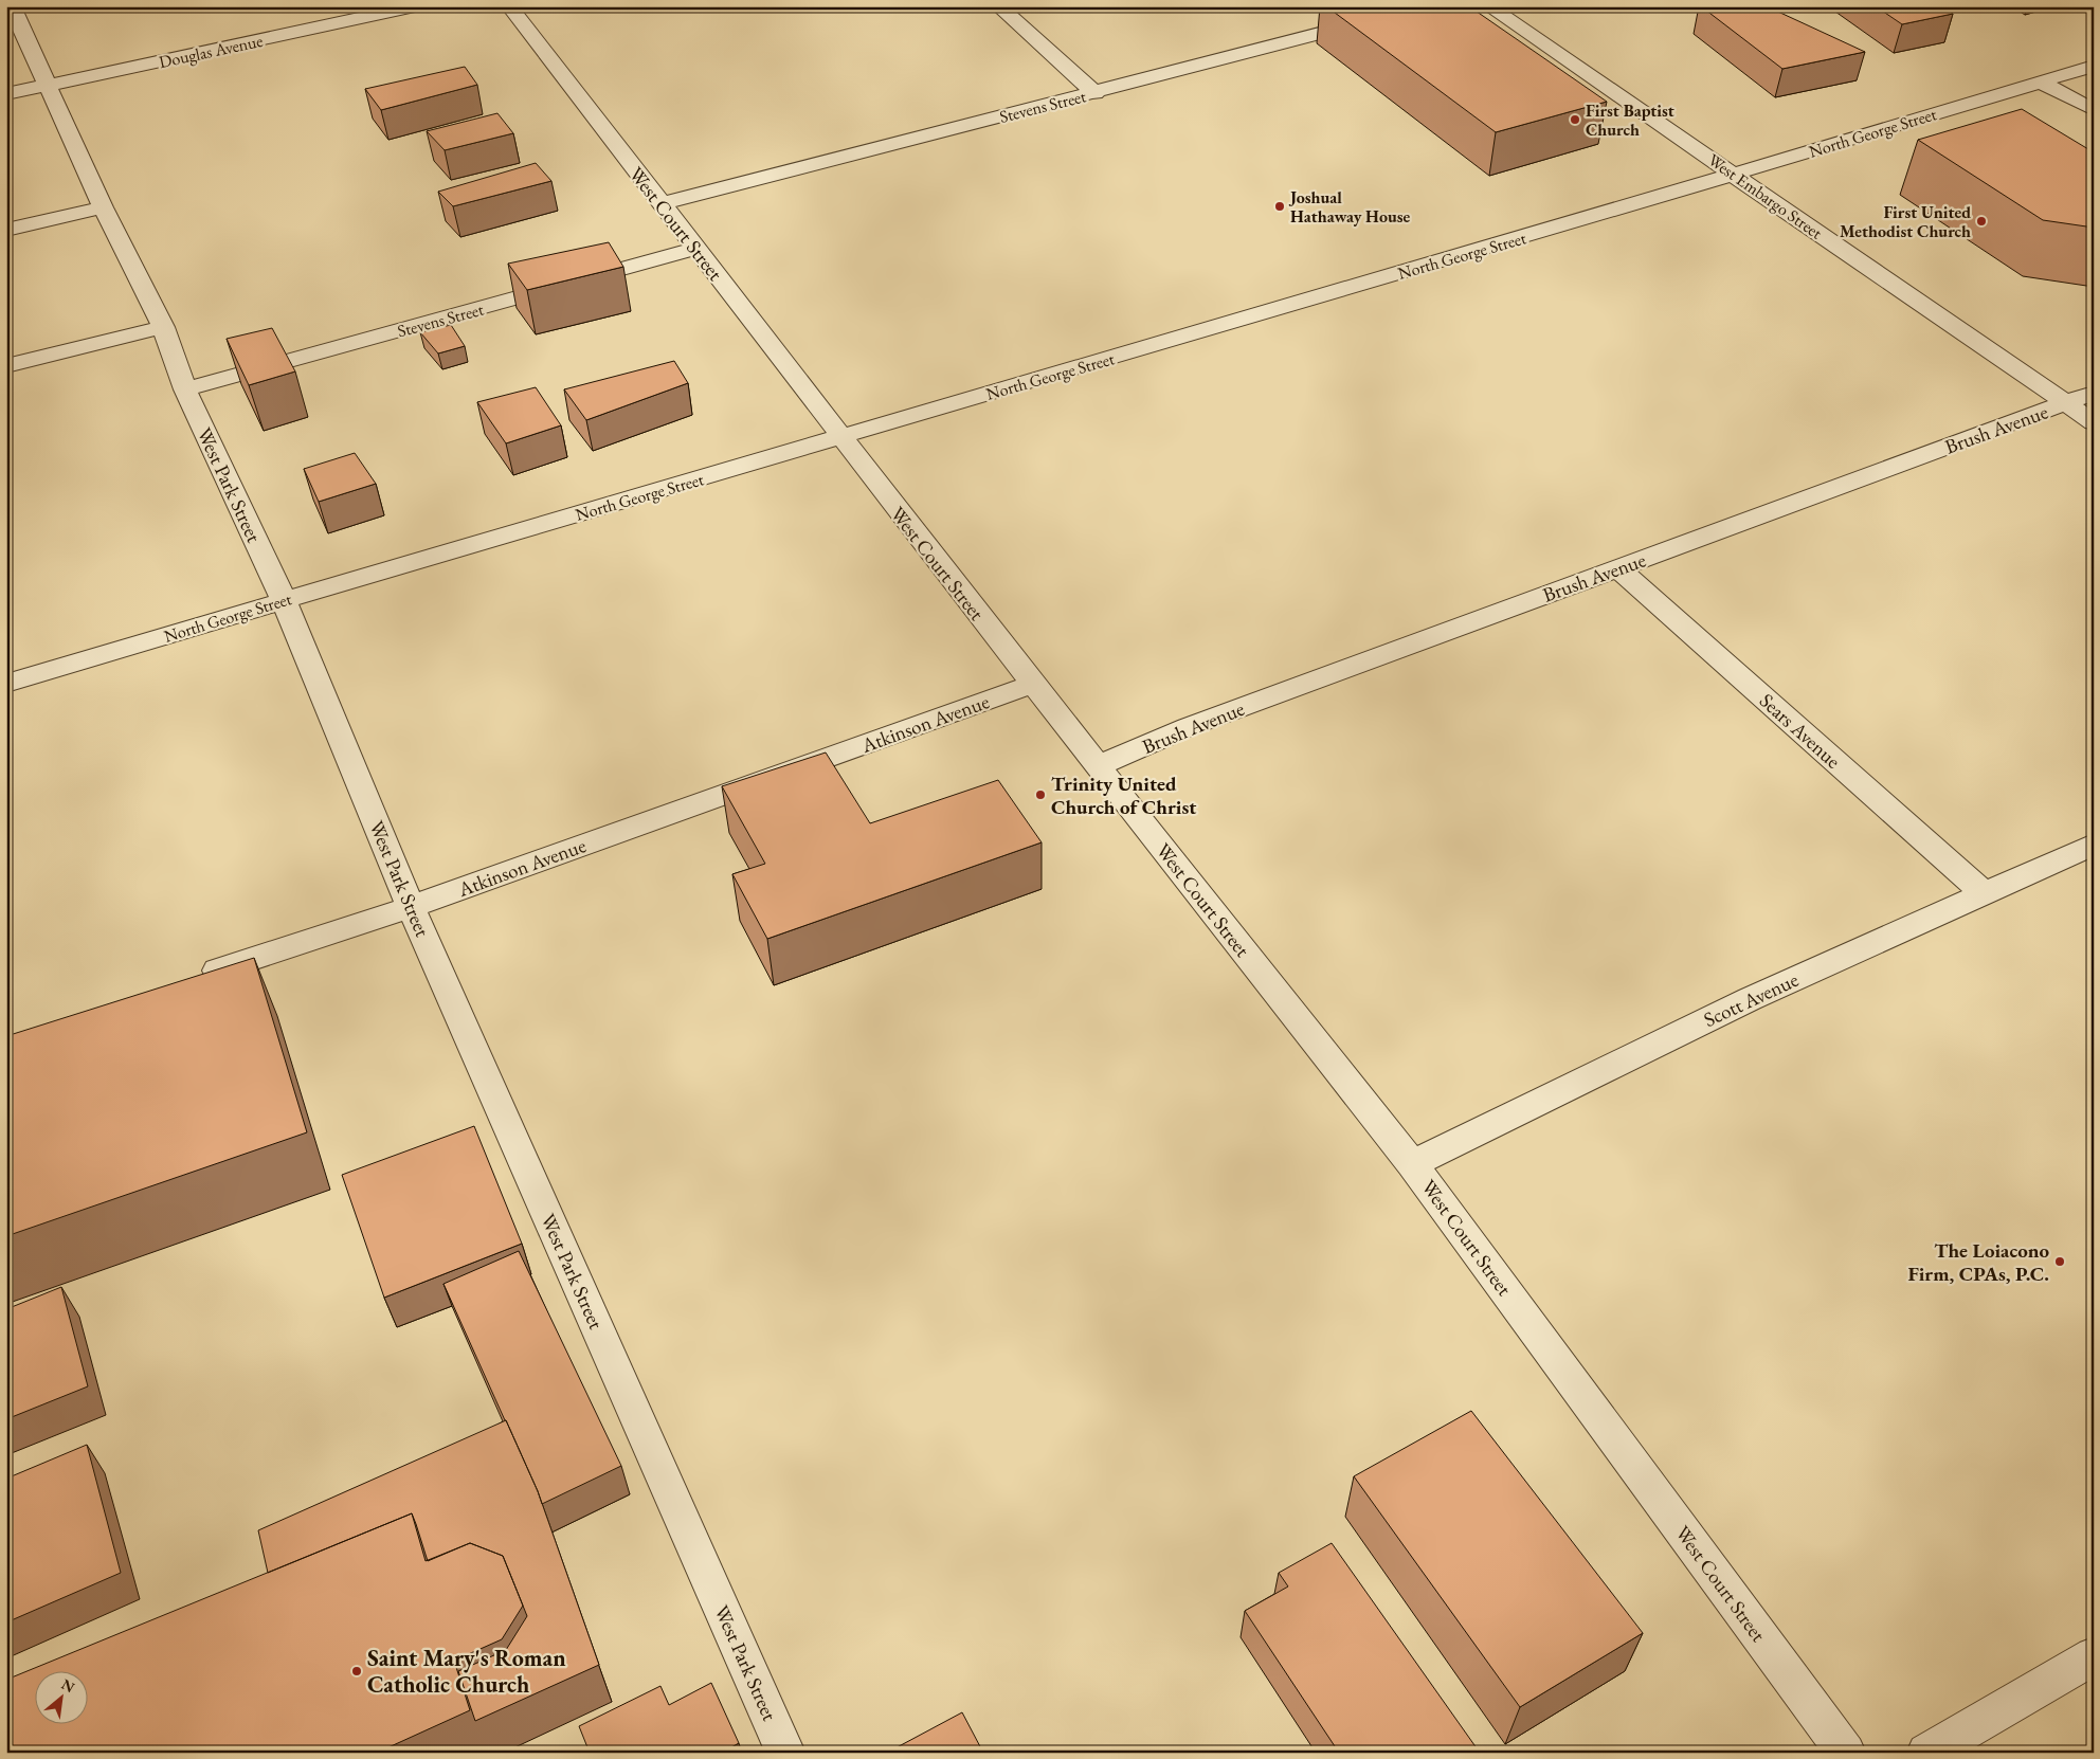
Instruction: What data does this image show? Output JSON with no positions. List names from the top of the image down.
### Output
{
  "streets": {
    "street": [
      "Douglas Avenue",
      "Stevens Street",
      "North George Street",
      "West Embargo Street",
      "West Court Street",
      "Brush Avenue",
      "West Park Street",
      "Atkinson Avenue",
      "Sears Avenue",
      "Scott Avenue"
    ]
  },
  "crossings": [
    ["Douglas Avenue", "West Park Street"],
    ["Stevens Street", "West Court Street"],
    ["Stevens Street", "West Park Street"],
    ["North George Street", "West Embargo Street"],
    ["North George Street", "West Court Street"],
    ["North George Street", "West Park Street"],
    ["West Embargo Street", "Brush Avenue"],
    ["West Court Street", "Brush Avenue"],
    ["West Court Street", "Atkinson Avenue"],
    ["West Court Street", "Scott Avenue"],
    ["Brush Avenue", "Sears Avenue"],
    ["West Park Street", "Atkinson Avenue"],
    ["Sears Avenue", "Scott Avenue"]
  ],
  "places": [
    "First Baptist Church",
    "Joshual Hathaway House",
    "First United Methodist Church",
    "Trinity United Church of Christ",
    "The Loiacono Firm, CPAs, P.C.",
    "Saint Mary's Roman Catholic Church"
  ],
  "north": "top right"
}
